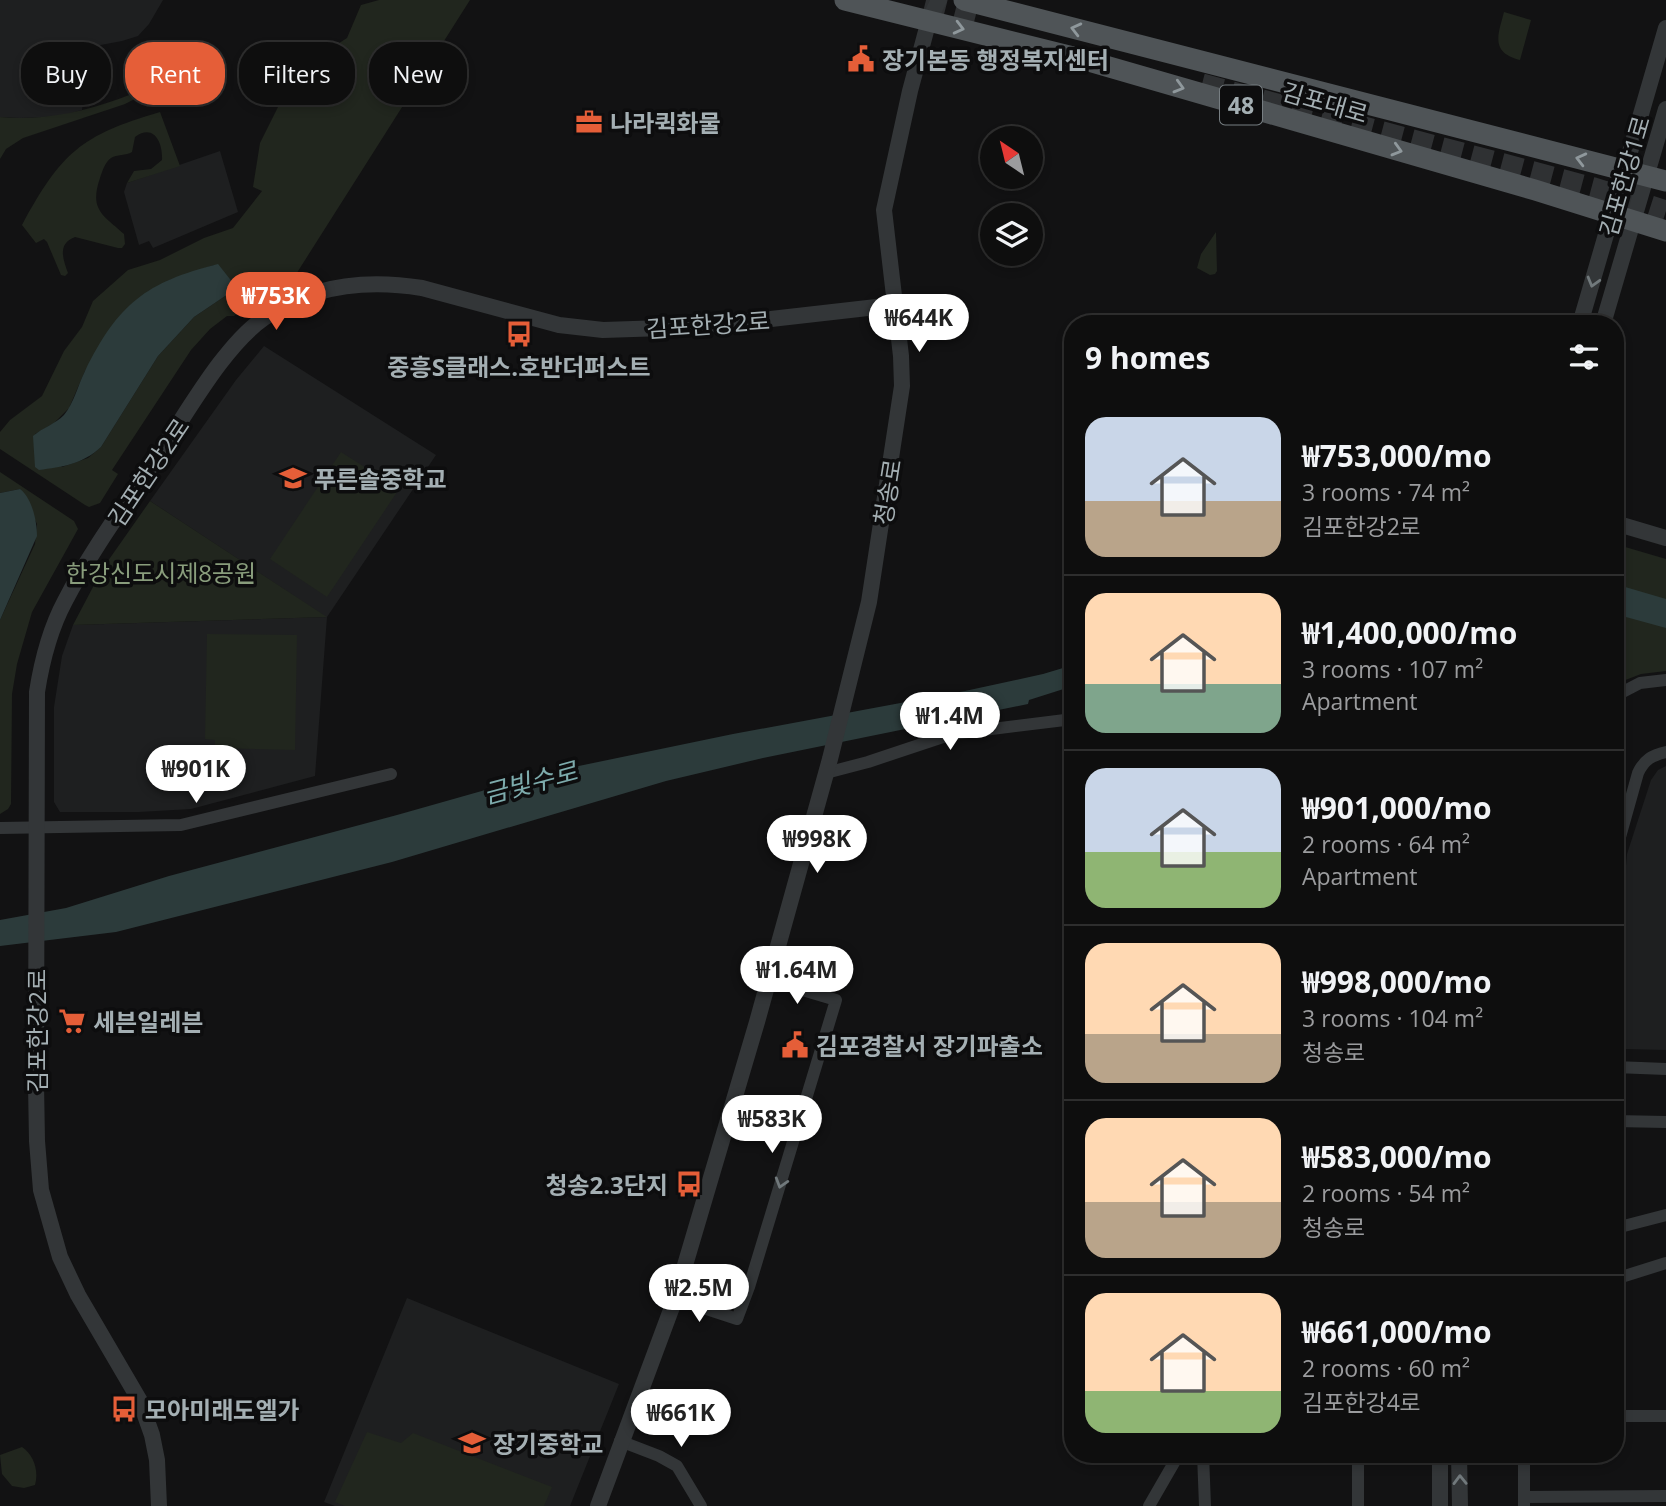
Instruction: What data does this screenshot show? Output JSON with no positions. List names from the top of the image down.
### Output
{
  "streets": {
    "main road": ["김포대로", "48"],
    "street": ["김포한강1로", "김포한강2로", "청송로"]
  },
  "crossings": [
    ["김포대로", "김포한강1로"],
    ["김포대로", "청송로"],
    ["김포한강2로", "청송로"]
  ],
  "water": ["금빛수로"],
  "parks": ["한강신도시제8공원"],
  "places": {
    "public building": ["장기본동 행정복지센터", "김포경찰서 장기파출소"],
    "office": ["나라퀵화물"],
    "bus stop": ["중흥S클래스.호반더퍼스트", "청송2.3단지", "모아미래도엘가"],
    "school or university": ["푸른솔중학교", "장기중학교"],
    "supermarket": ["세븐일레븐"]
  },
  "north": "top left",
  "page": {
    "chip": [
      "Buy",
      "Rent",
      "Filters",
      "New"
    ],
    "price": [
      "₩753K",
      "₩644K",
      "₩1.4M",
      "₩901K",
      "₩998K",
      "₩1.64M",
      "₩583K",
      "₩2.5M",
      "₩661K"
    ],
    "heading": "9 homes",
    "list": [
      {
        "name": "₩753,000/mo",
        "note": "3 rooms · 74 m² · 김포한강2로"
      },
      {
        "name": "₩1,400,000/mo",
        "note": "3 rooms · 107 m² · Apartment"
      },
      {
        "name": "₩901,000/mo",
        "note": "2 rooms · 64 m² · Apartment"
      },
      {
        "name": "₩998,000/mo",
        "note": "3 rooms · 104 m² · 청송로"
      },
      {
        "name": "₩583,000/mo",
        "note": "2 rooms · 54 m² · 청송로"
      },
      {
        "name": "₩661,000/mo",
        "note": "2 rooms · 60 m² · 김포한강4로"
      }
    ]
  }
}
